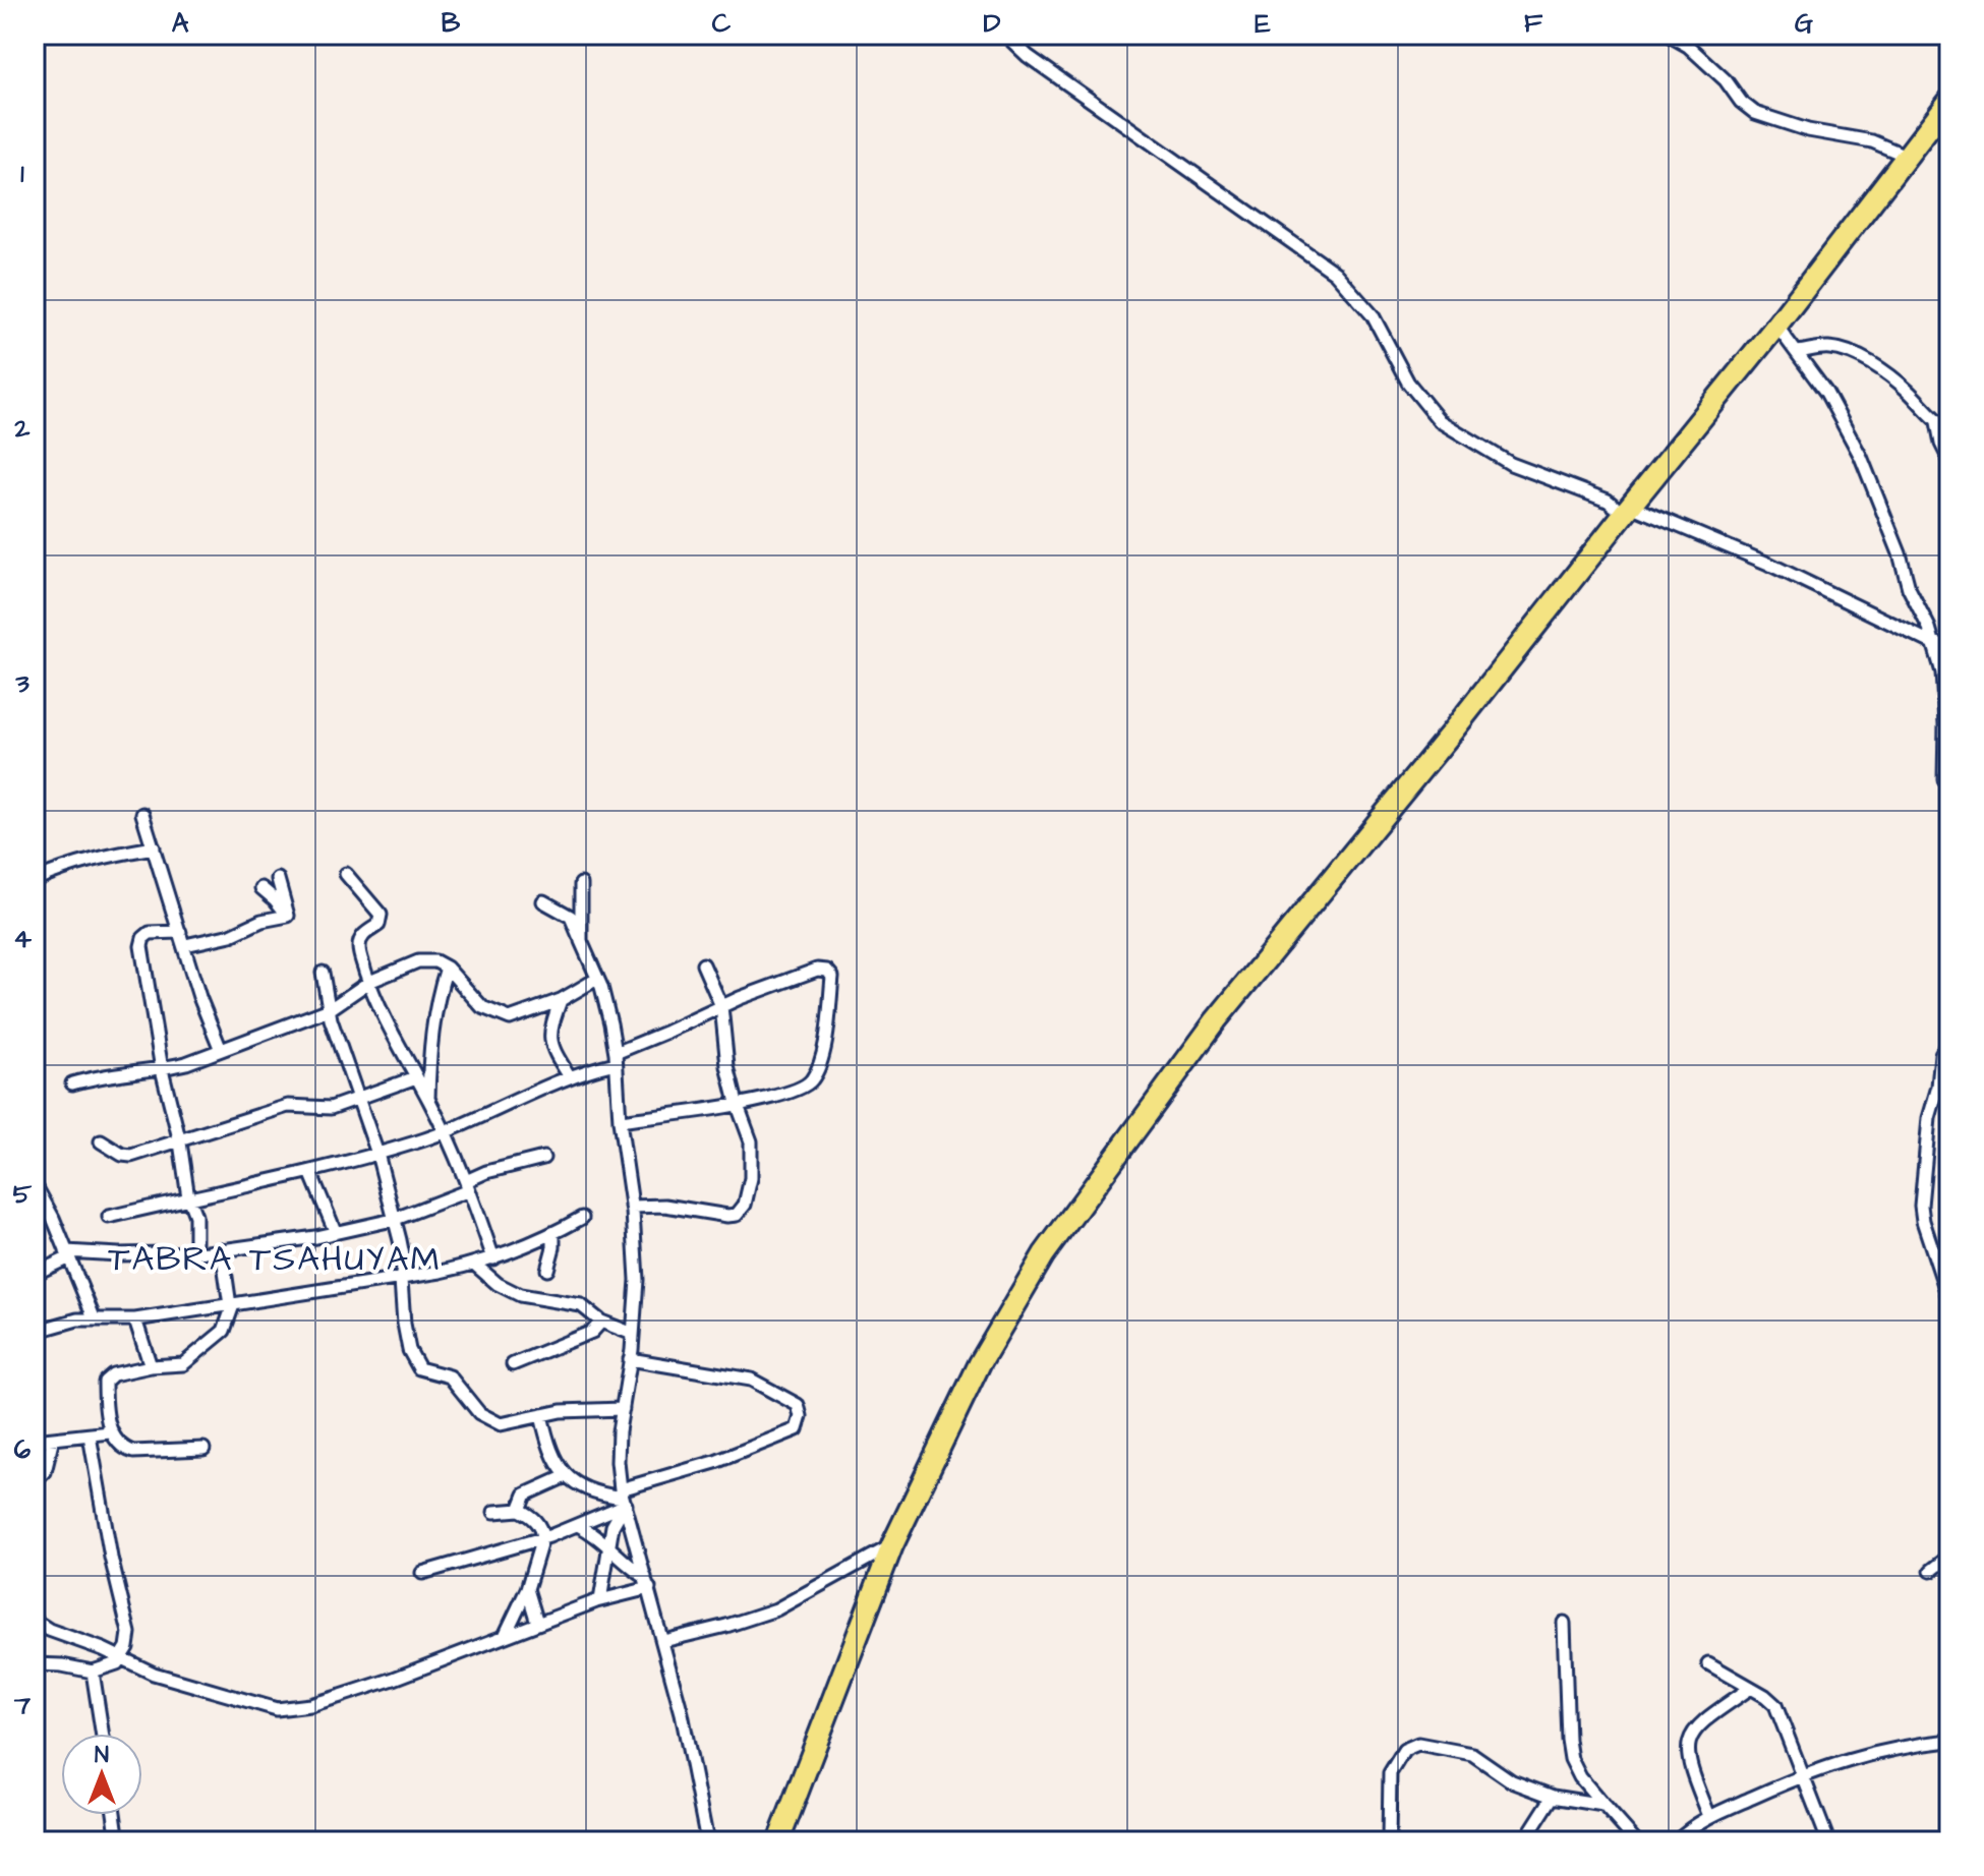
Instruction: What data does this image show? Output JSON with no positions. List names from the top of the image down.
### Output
{
  "districts": ["TABRA TSAHUYAM"],
  "north": "top",
  "grid": {
    "columns": [
      "A",
      "B",
      "C",
      "D",
      "E",
      "F",
      "G"
    ],
    "rows": [
      "1",
      "2",
      "3",
      "4",
      "5",
      "6",
      "7"
    ]
  }
}
